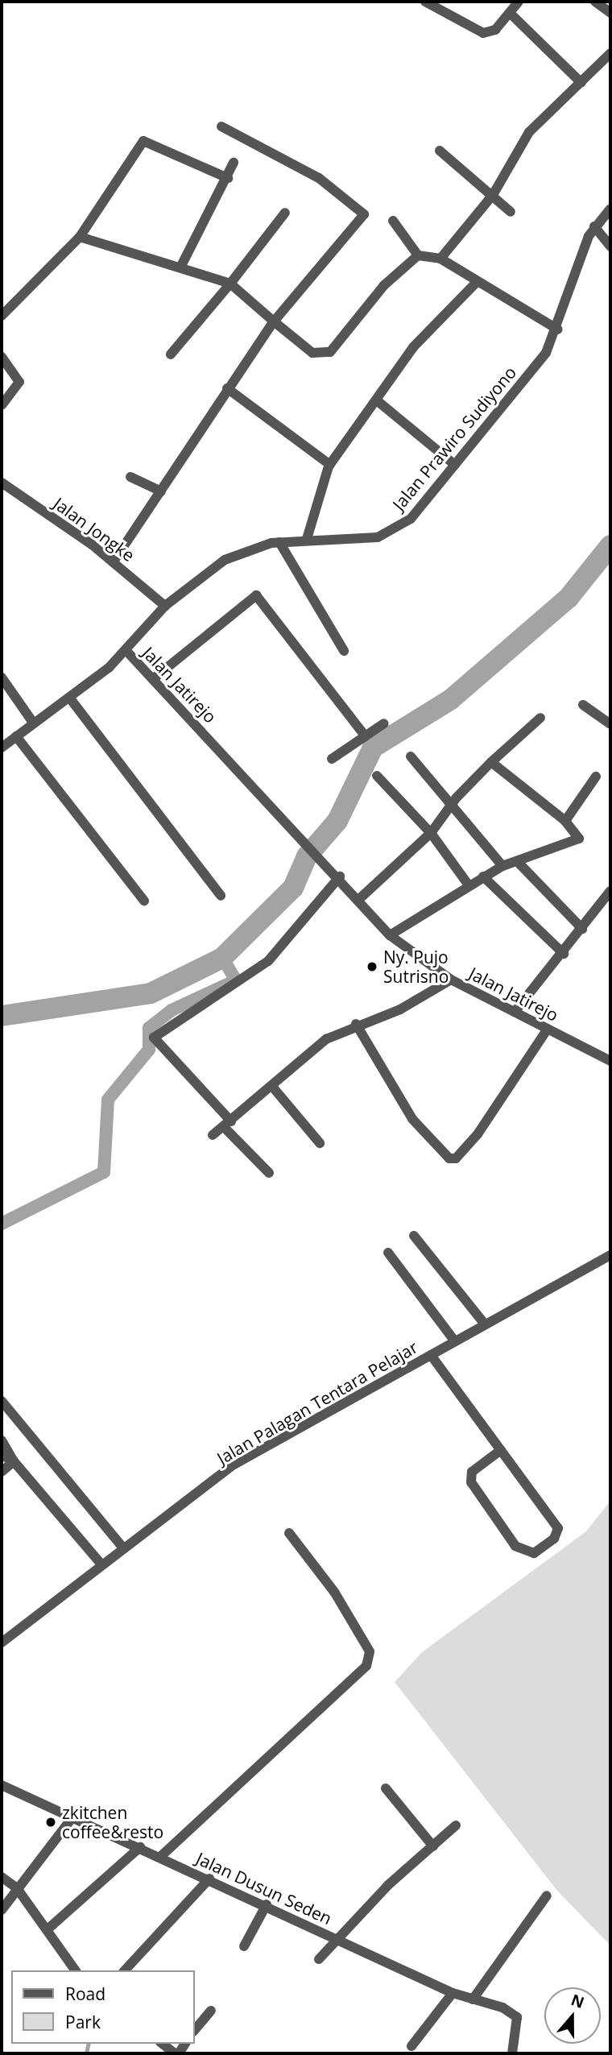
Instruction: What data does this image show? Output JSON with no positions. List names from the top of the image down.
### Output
{
  "streets": {
    "street": [
      "Jalan Prawiro Sudiyono",
      "Jalan Jongke",
      "Jalan Jatirejo",
      "Jalan Palagan Tentara Pelajar",
      "Jalan Dusun Seden"
    ]
  },
  "crossings": [
    ["Jalan Prawiro Sudiyono", "Jalan Jongke"],
    ["Jalan Prawiro Sudiyono", "Jalan Jatirejo"]
  ],
  "places": ["Ny. Pujo Sutrisno", "zkitchen coffee&resto"],
  "legend": ["Road", "Park"],
  "north": "top"
}
